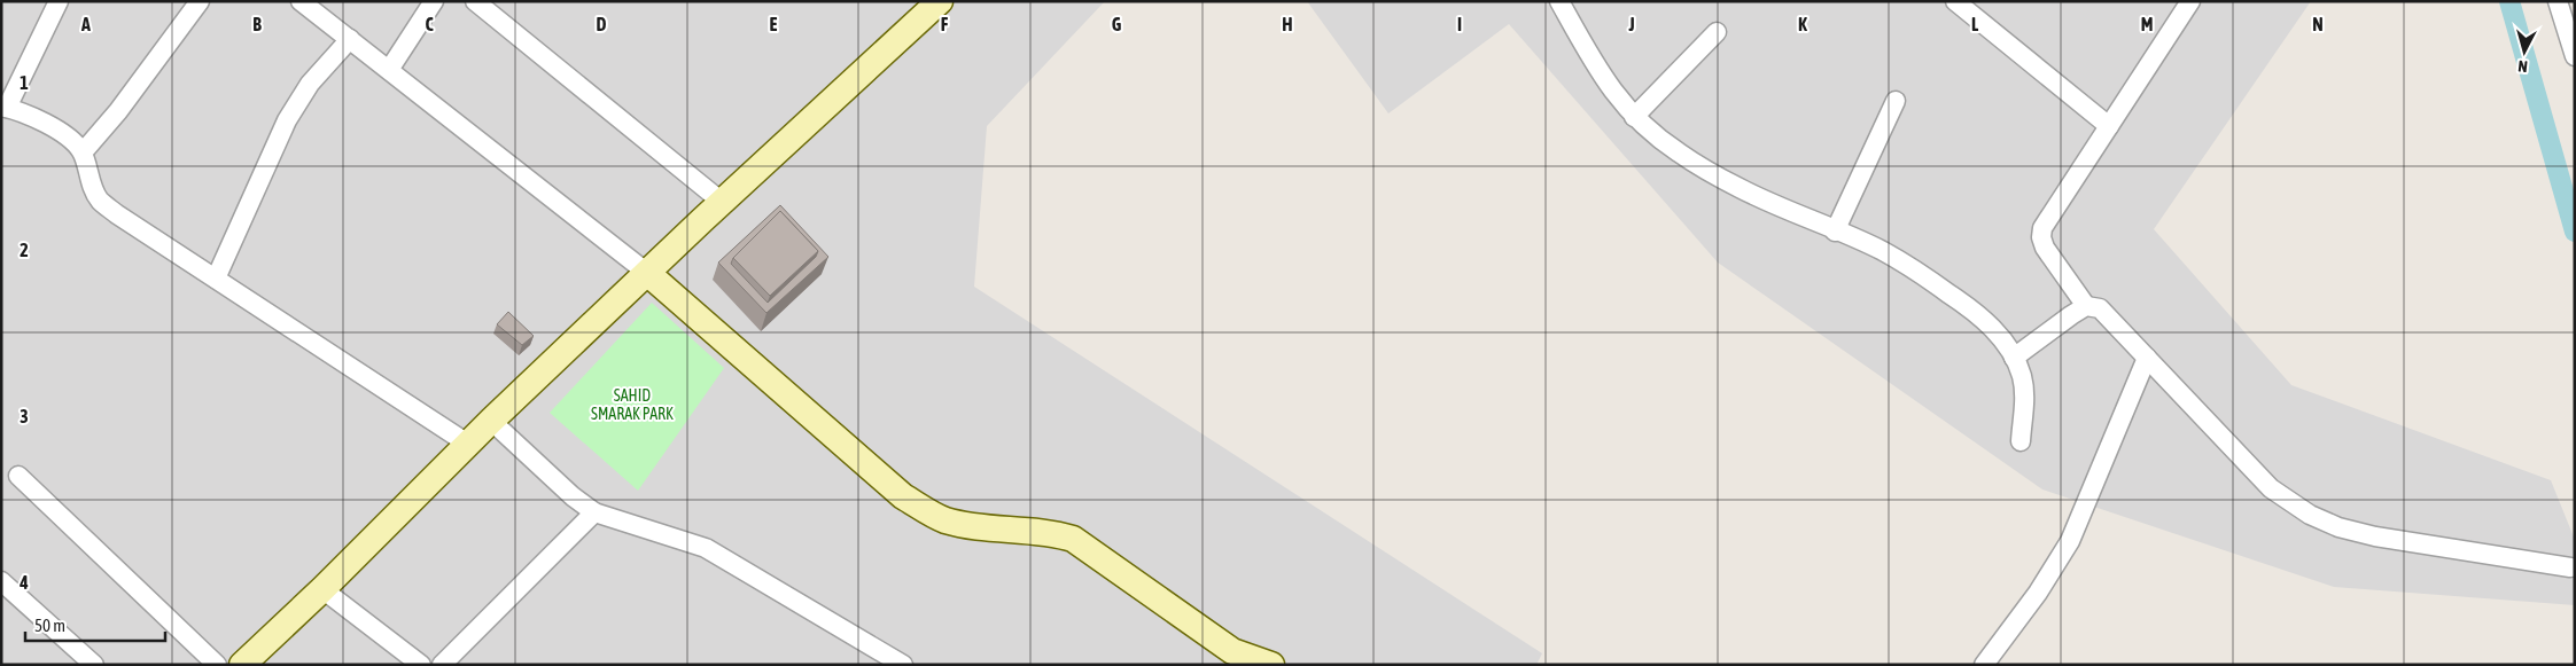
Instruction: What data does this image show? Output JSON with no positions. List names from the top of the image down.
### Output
{
  "parks": ["SAHID SMARAK PARK"],
  "scale_bar": "50 m",
  "north": "bottom",
  "grid": {
    "columns": [
      "A",
      "B",
      "C",
      "D",
      "E",
      "F",
      "G",
      "H",
      "I",
      "J",
      "K",
      "L",
      "M",
      "N"
    ],
    "rows": [
      "1",
      "2",
      "3",
      "4"
    ]
  }
}
